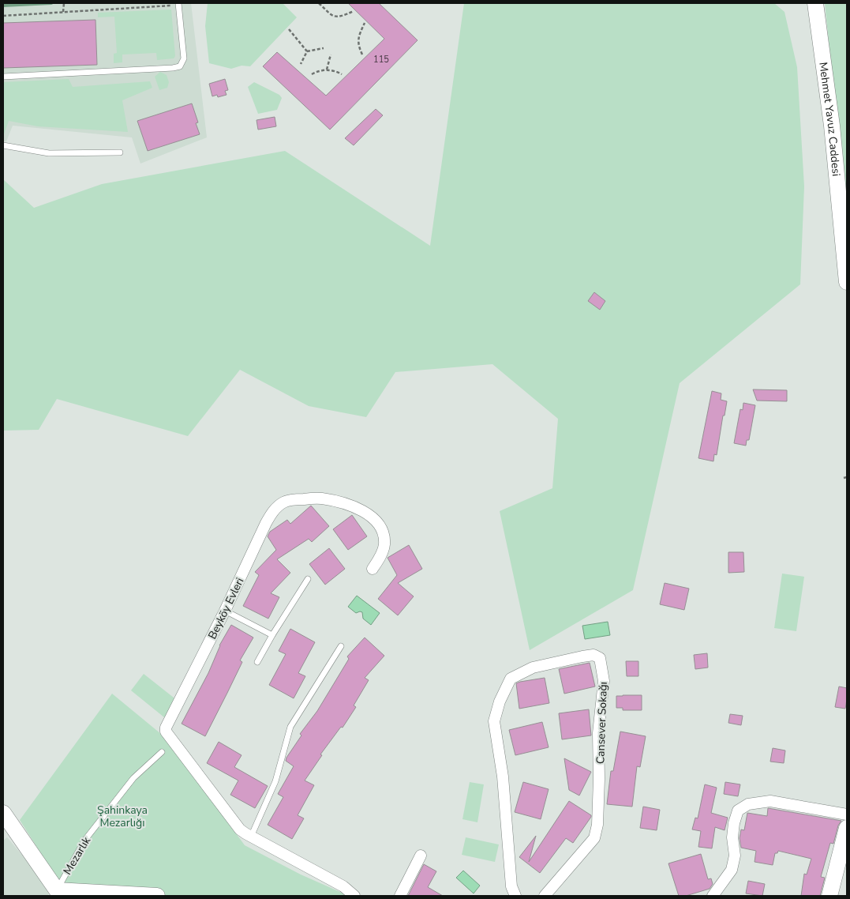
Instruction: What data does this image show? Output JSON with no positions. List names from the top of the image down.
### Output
{
  "streets": {
    "street": ["Mehmet Yavuz Caddesi", "Beyköy Evleri", "Cansever Sokağı"],
    "lane": ["Mezarlık"]
  },
  "parks": ["Şahinkaya Mezarlığı"],
  "house_numbers": ["115"]
}
